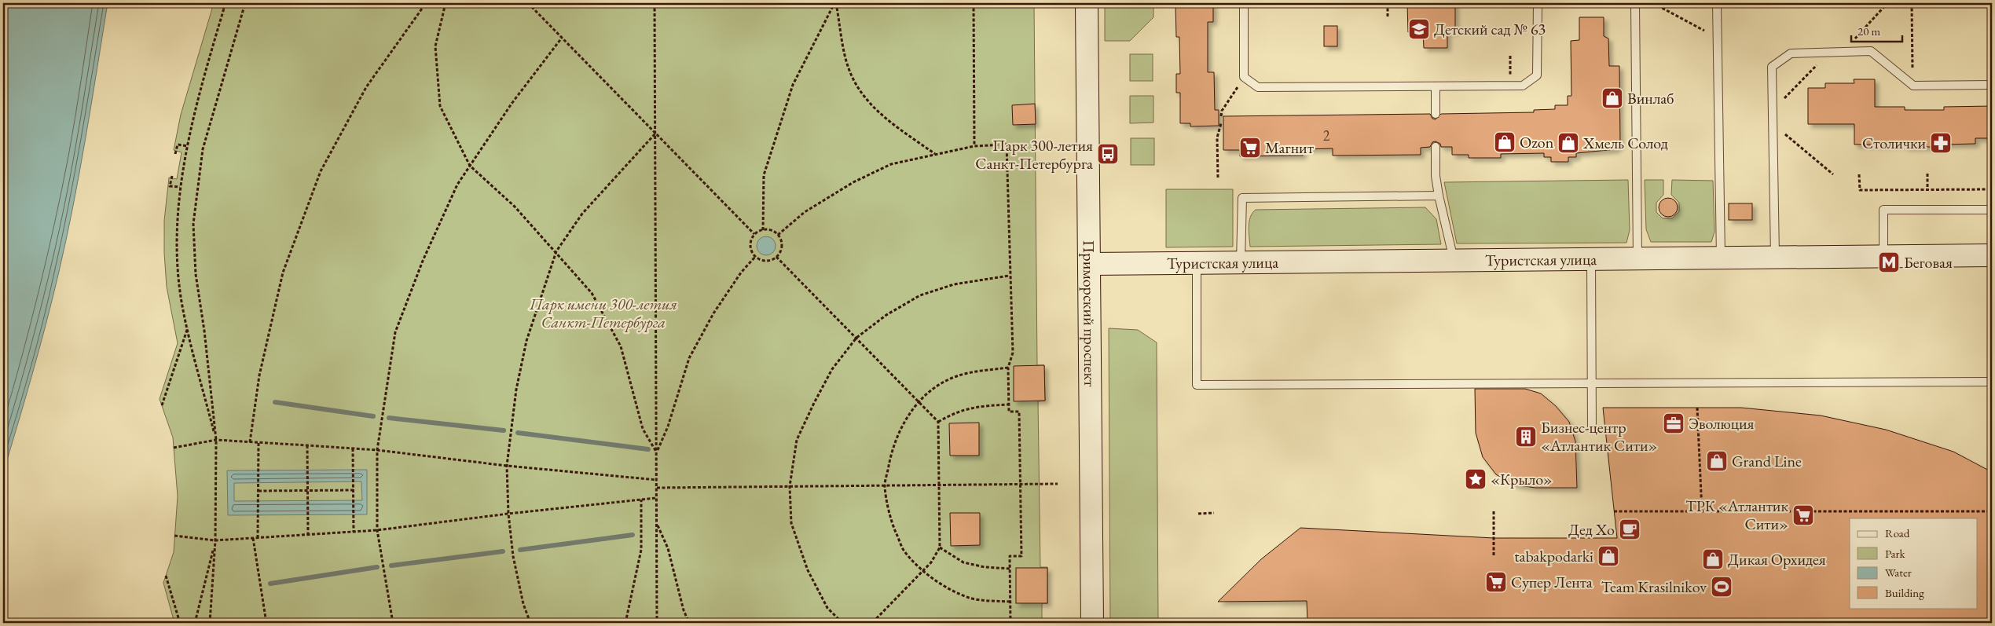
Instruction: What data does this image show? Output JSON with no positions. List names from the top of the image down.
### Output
{
  "streets": {
    "street": ["Туристская улица", "Приморский проспект"]
  },
  "crossings": [
    ["Туристская улица", "Приморский проспект"]
  ],
  "parks": ["Парк имени 300-летия Санкт-Петербурга"],
  "places": {
    "school or university": ["Детский сад № 63"],
    "shop": [
      "Винлаб",
      "Ozon",
      "Хмель Солод",
      "Grand Line",
      "tabakpodarki",
      "Дикая Орхидея"
    ],
    "pharmacy": ["Столички"],
    "supermarket": ["Магнит", "ТРК «Атлантик Сити»", "Супер Лента"],
    "bus stop": ["Парк 300-летия Санкт-Петербурга"],
    "metro station": ["Беговая"],
    "office": ["Эволюция"],
    "building": ["Бизнес-центр «Атлантик Сити»"],
    "place": ["«Крыло»"],
    "cafe": ["Дед Хо"],
    "sports": ["Team Krasilnikov"]
  },
  "house_numbers": ["2"],
  "legend": [
    "Road",
    "Park",
    "Water",
    "Building"
  ],
  "scale_bar": "20 m"
}
